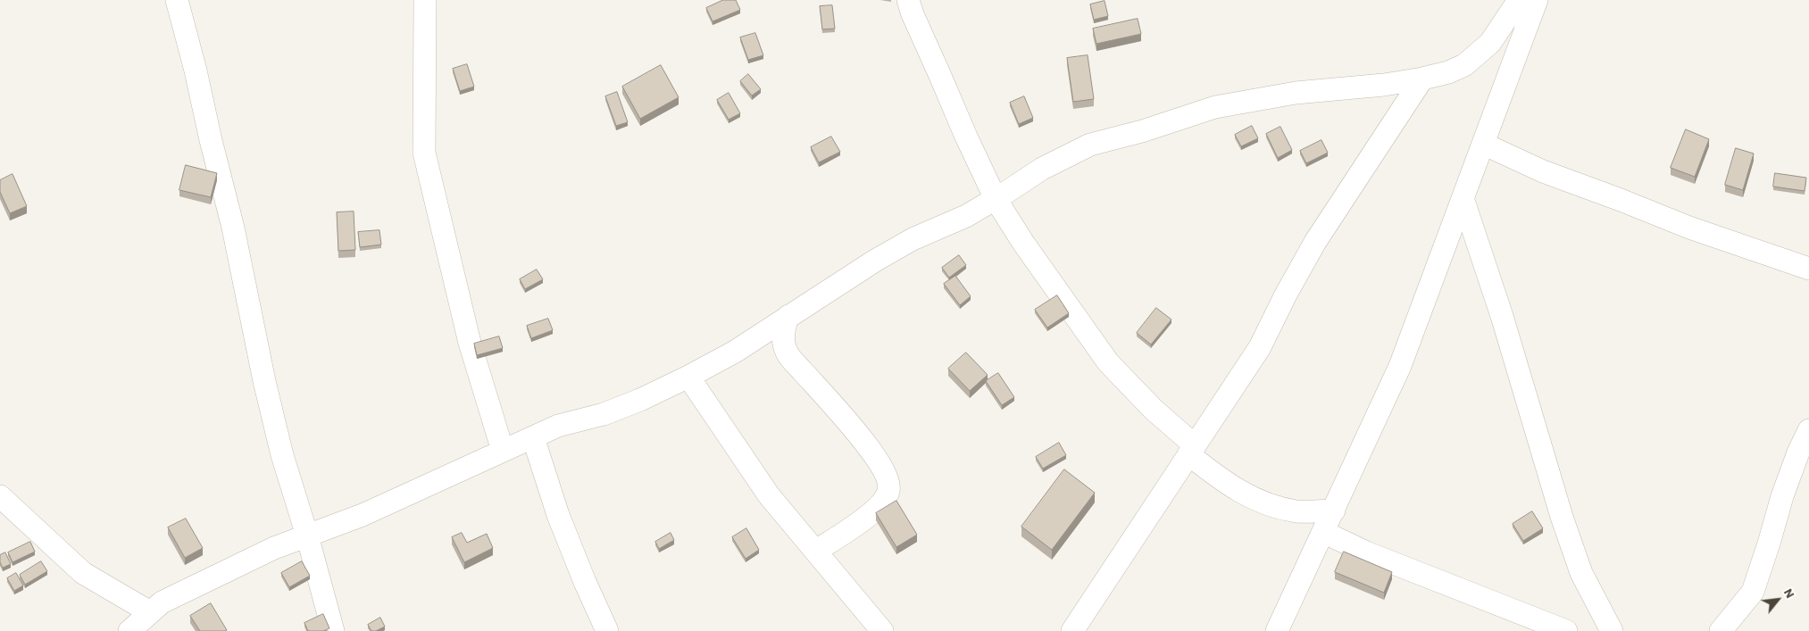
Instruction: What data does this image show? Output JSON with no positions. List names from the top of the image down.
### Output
{
  "north": "top right"
}
